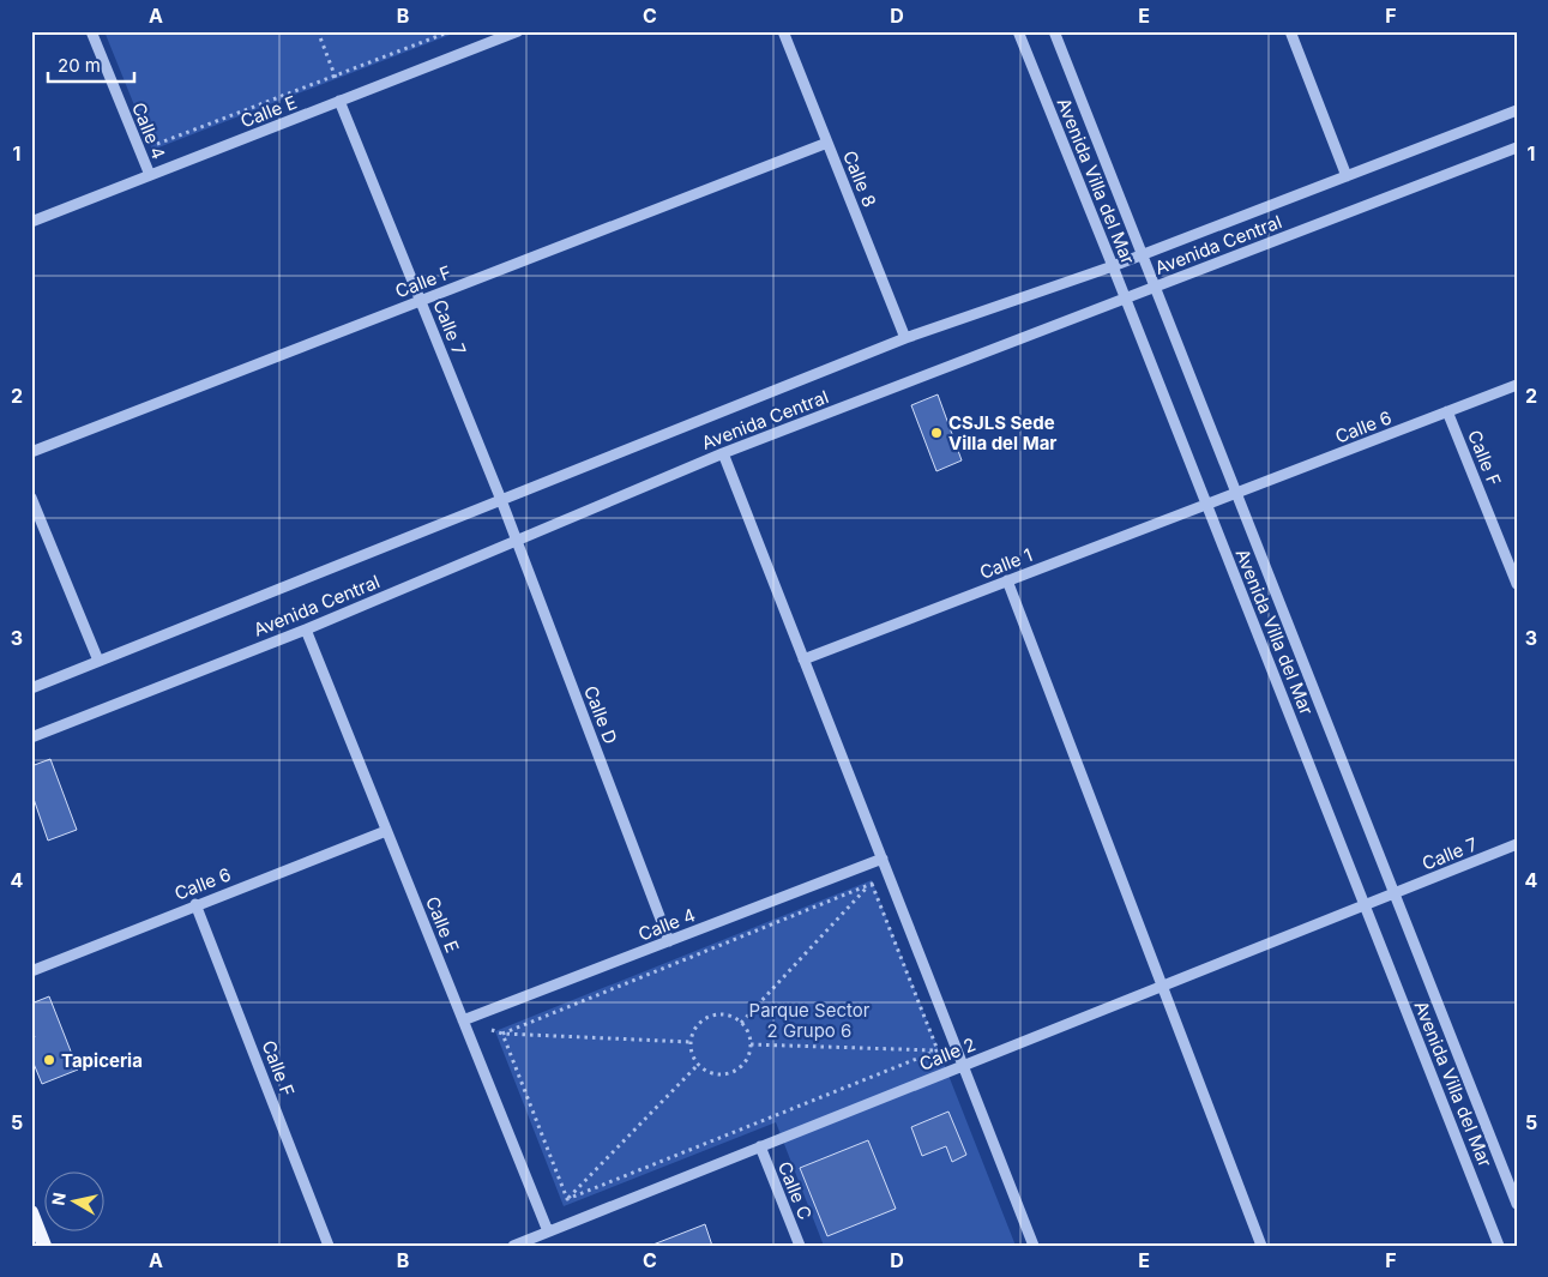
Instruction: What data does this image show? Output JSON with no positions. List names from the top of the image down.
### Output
{
  "streets": {
    "street": [
      "Calle E",
      "Calle 4",
      "Calle 8",
      "Avenida Villa del Mar",
      "Avenida Central",
      "Calle F",
      "Calle 7",
      "Calle 6",
      "Calle 1",
      "Calle D",
      "Calle 2",
      "Calle C"
    ]
  },
  "crossings": [
    ["Calle E", "Calle 4"],
    ["Calle E", "Avenida Central"],
    ["Calle E", "Calle 7"],
    ["Calle E", "Calle 6"],
    ["Calle E", "Calle 2"],
    ["Calle 4", "Calle D"],
    ["Calle 8", "Avenida Central"],
    ["Calle 8", "Calle F"],
    ["Avenida Villa del Mar", "Avenida Central"],
    ["Avenida Villa del Mar", "Calle 7"],
    ["Avenida Villa del Mar", "Calle 6"],
    ["Avenida Villa del Mar", "Calle 1"],
    ["Avenida Villa del Mar", "Calle 2"],
    ["Avenida Central", "Calle 7"],
    ["Avenida Central", "Calle D"],
    ["Calle F", "Calle 7"],
    ["Calle F", "Calle 6"],
    ["Calle 7", "Calle D"],
    ["Calle 7", "Calle 2"],
    ["Calle 6", "Calle 1"],
    ["Calle 2", "Calle C"]
  ],
  "parks": ["Parque Sector 2 Grupo 6"],
  "places": ["CSJLS Sede Villa del Mar", "Tapiceria"],
  "scale_bar": "20 m",
  "north": "left",
  "grid": {
    "columns": [
      "A",
      "B",
      "C",
      "D",
      "E",
      "F"
    ],
    "rows": [
      "1",
      "2",
      "3",
      "4",
      "5"
    ]
  }
}
